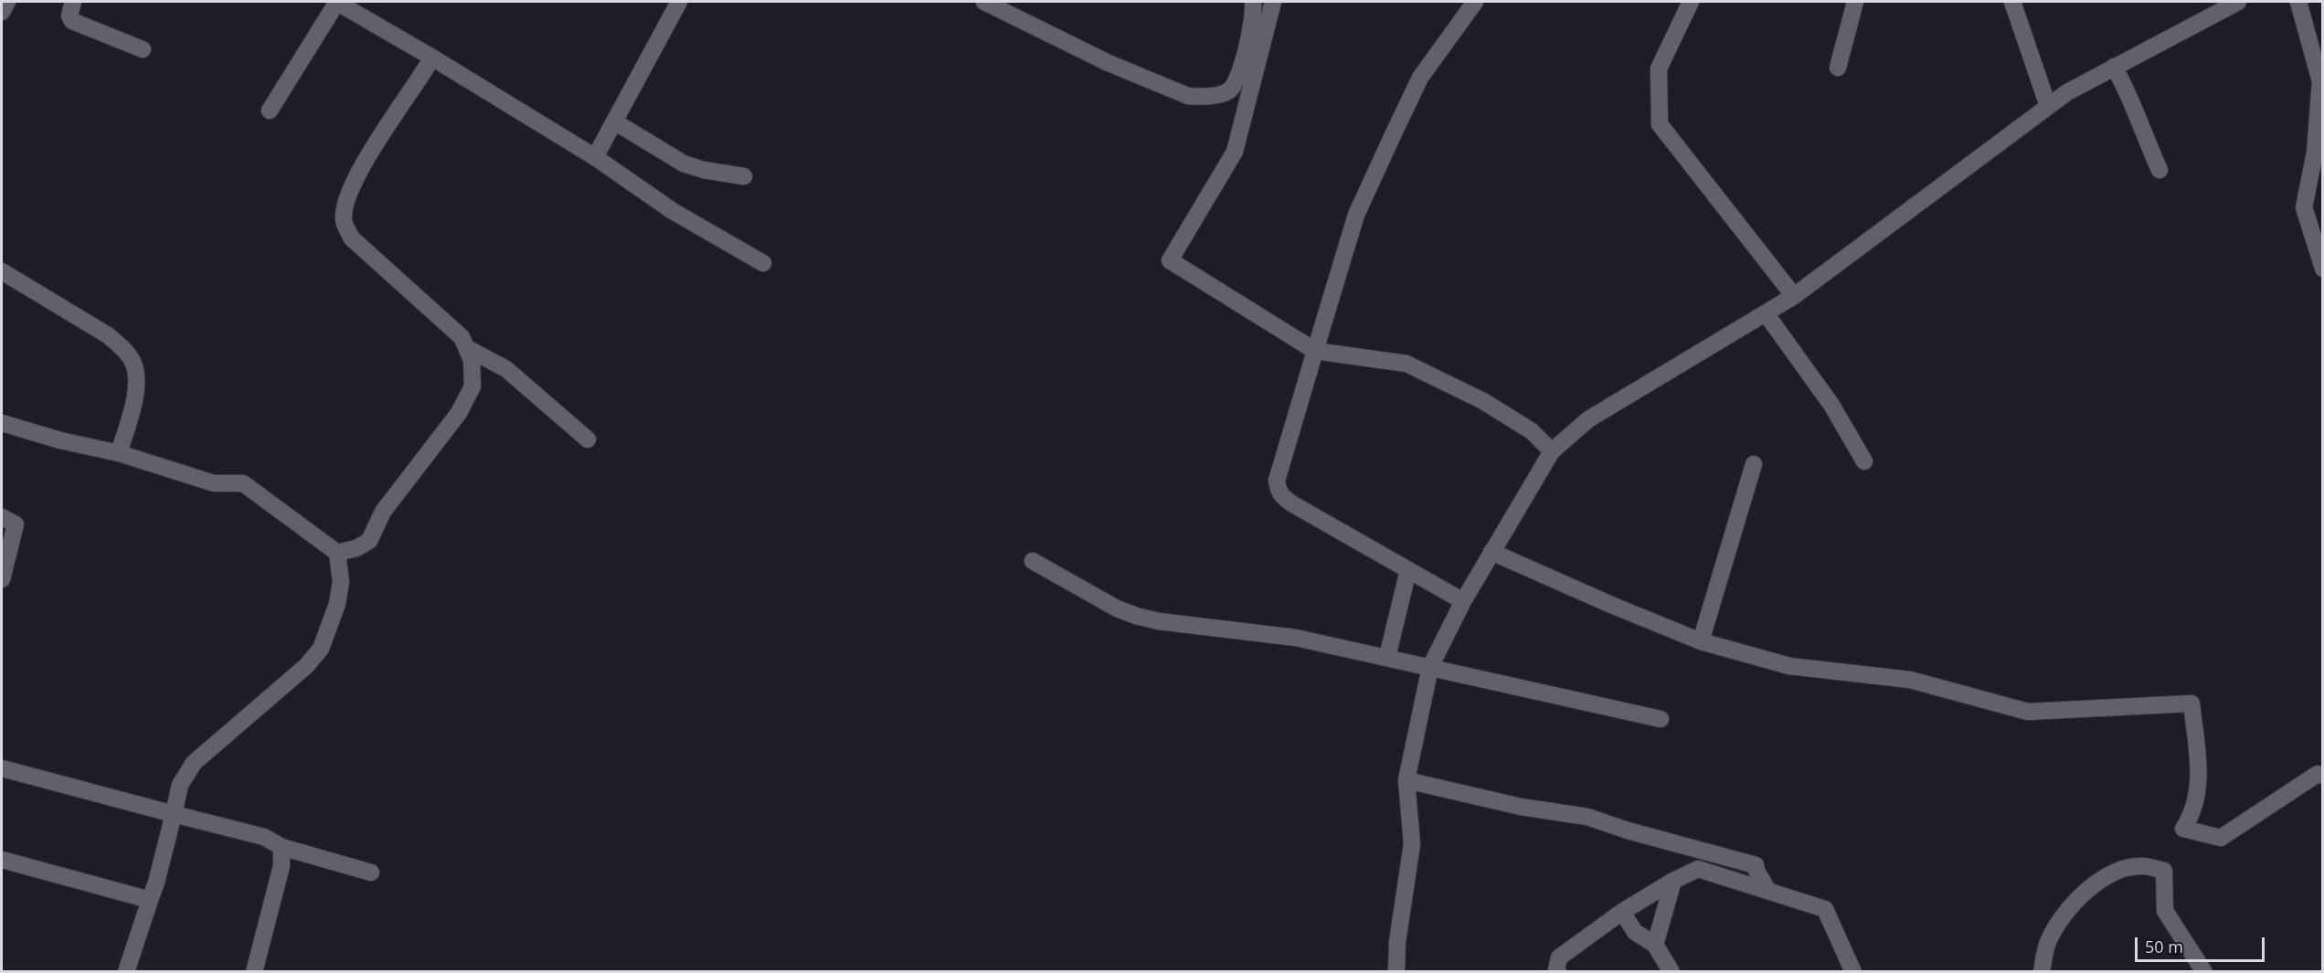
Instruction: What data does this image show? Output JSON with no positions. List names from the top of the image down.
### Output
{
  "scale_bar": "50 m"
}
